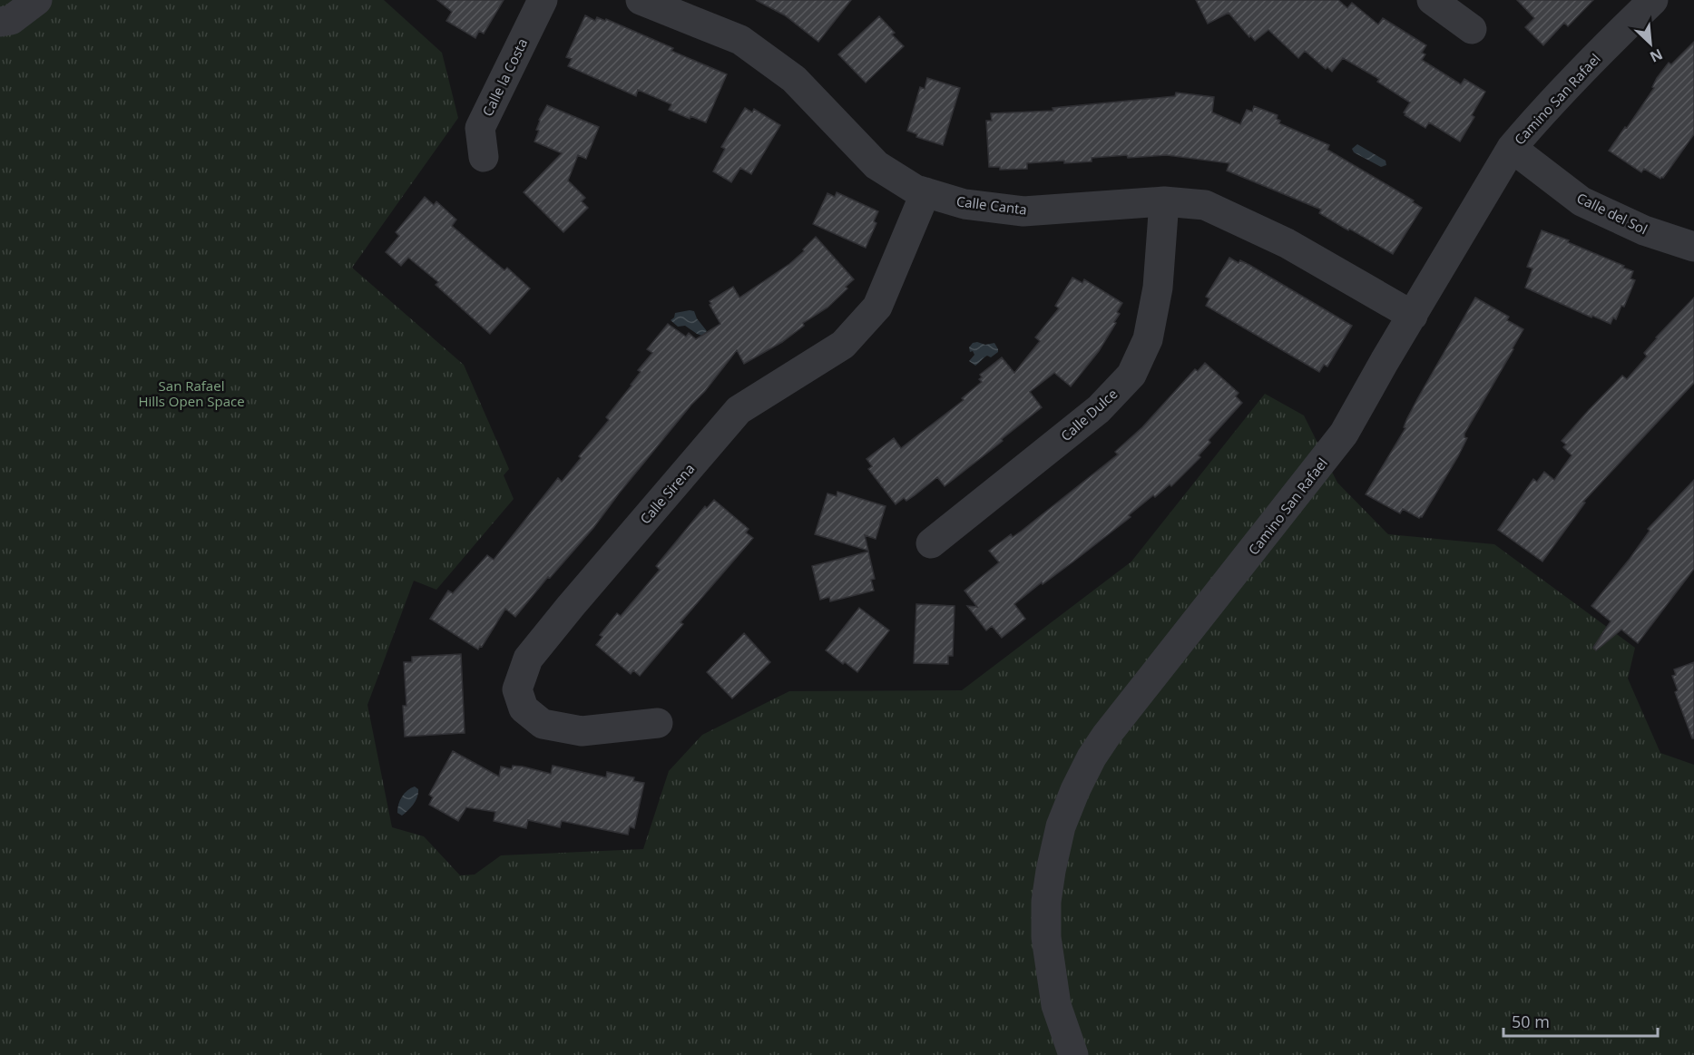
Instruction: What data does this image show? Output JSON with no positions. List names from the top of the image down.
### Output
{
  "streets": {
    "street": [
      "Calle la Costa",
      "Camino San Rafael",
      "Calle Canta",
      "Calle del Sol",
      "Calle Dulce",
      "Calle Sirena"
    ]
  },
  "crossings": [
    ["Camino San Rafael", "Calle Canta"],
    ["Camino San Rafael", "Calle del Sol"],
    ["Calle Canta", "Calle Dulce"],
    ["Calle Canta", "Calle Sirena"]
  ],
  "parks": ["San Rafael Hills Open Space"],
  "scale_bar": "50 m",
  "north": "bottom right"
}
